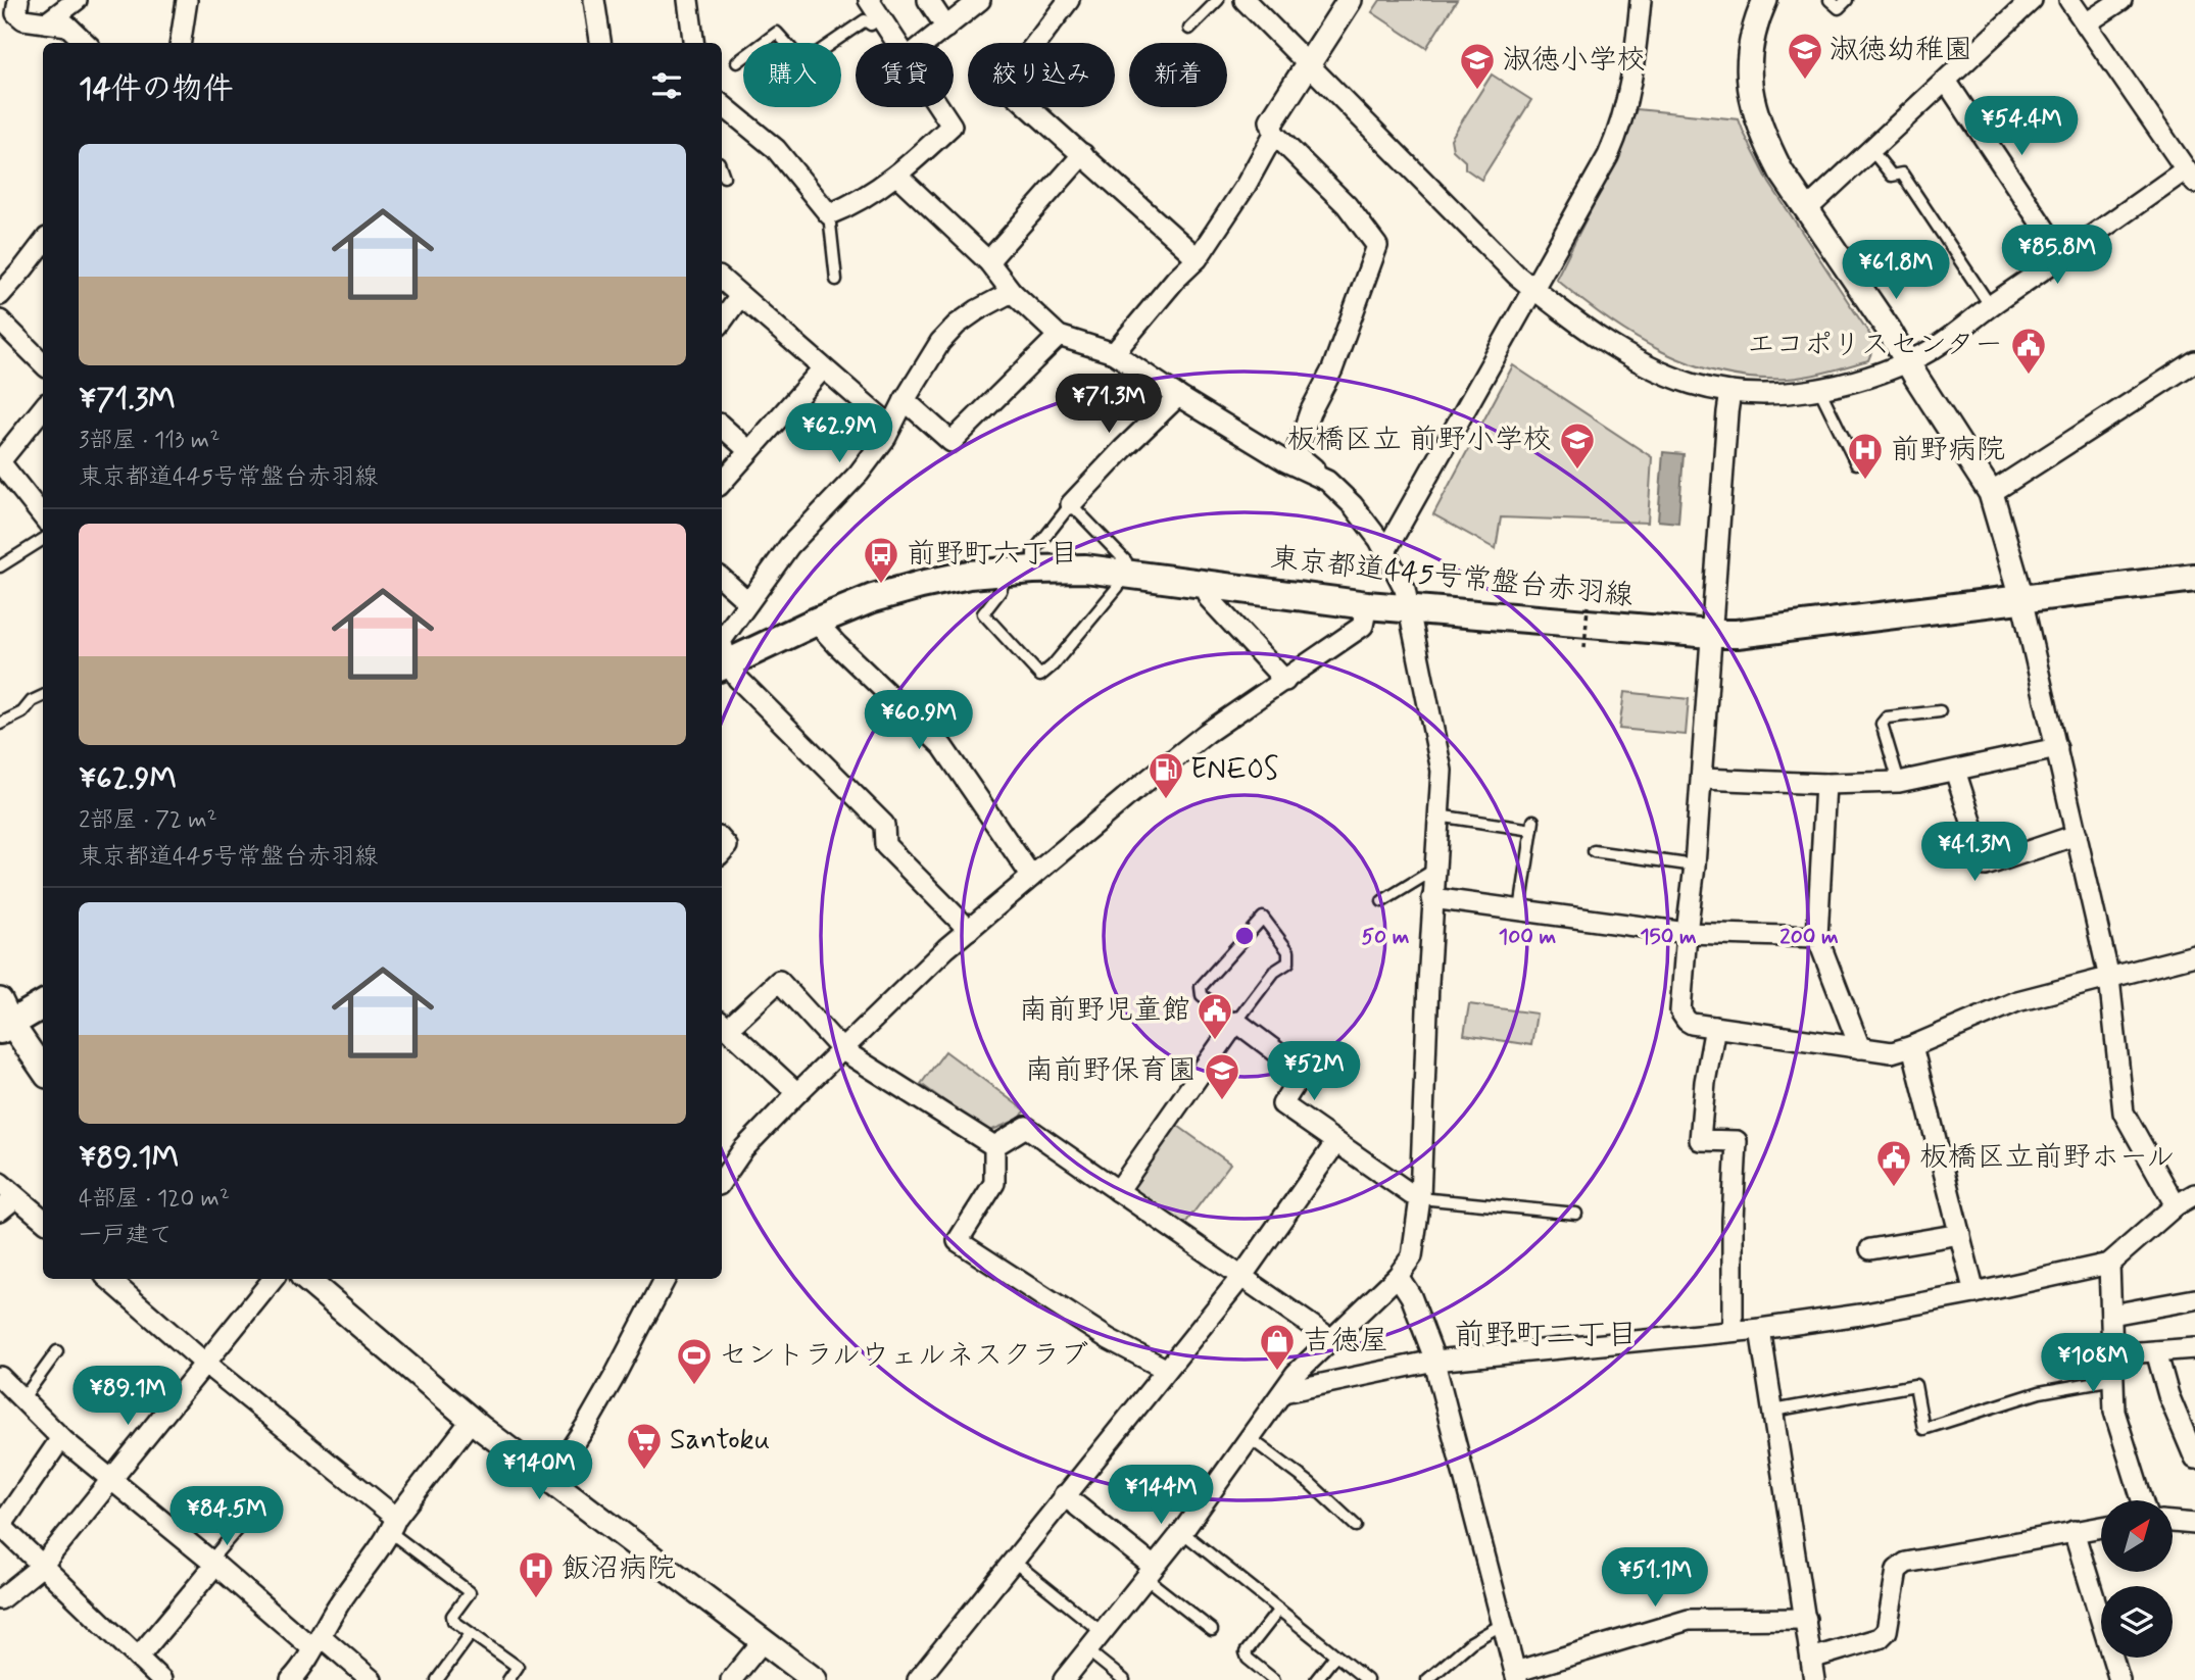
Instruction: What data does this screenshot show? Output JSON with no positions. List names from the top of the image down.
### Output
{
  "streets": {
    "main road": ["東京都道445号常盤台赤羽線"]
  },
  "districts": ["前野町二丁目"],
  "places": {
    "school or university": [
      "淑徳幼稚園",
      "淑徳小学校",
      "板橋区立 前野小学校",
      "南前野保育園"
    ],
    "public building": ["エコポリスセンター", "南前野児童館", "板橋区立前野ホール"],
    "hospital": ["前野病院", "飯沼病院"],
    "bus stop": ["前野町六丁目"],
    "fuel station": ["ENEOS"],
    "shop": ["吉徳屋"],
    "sports": ["セントラルウェルネスクラブ"],
    "supermarket": ["Santoku"]
  },
  "north": "top right",
  "page": {
    "chip": [
      "購入",
      "賃貸",
      "絞り込み",
      "新着"
    ],
    "heading": "14件の物件",
    "price": [
      "¥54.4M",
      "¥85.8M",
      "¥61.8M",
      "¥71.3M",
      "¥62.9M",
      "¥60.9M",
      "¥41.3M",
      "¥52M",
      "¥108M",
      "¥89.1M",
      "¥140M",
      "¥144M",
      "¥84.5M",
      "¥51.1M"
    ],
    "list": [
      {
        "name": "¥71.3M",
        "note": "3部屋 · 113 m² · 東京都道445号常盤台赤羽線"
      },
      {
        "name": "¥62.9M",
        "note": "2部屋 · 72 m² · 東京都道445号常盤台赤羽線"
      },
      {
        "name": "¥89.1M",
        "note": "4部屋 · 120 m² · 一戸建て"
      }
    ]
  },
  "rings": [
    "50 m",
    "100 m",
    "150 m",
    "200 m"
  ]
}
